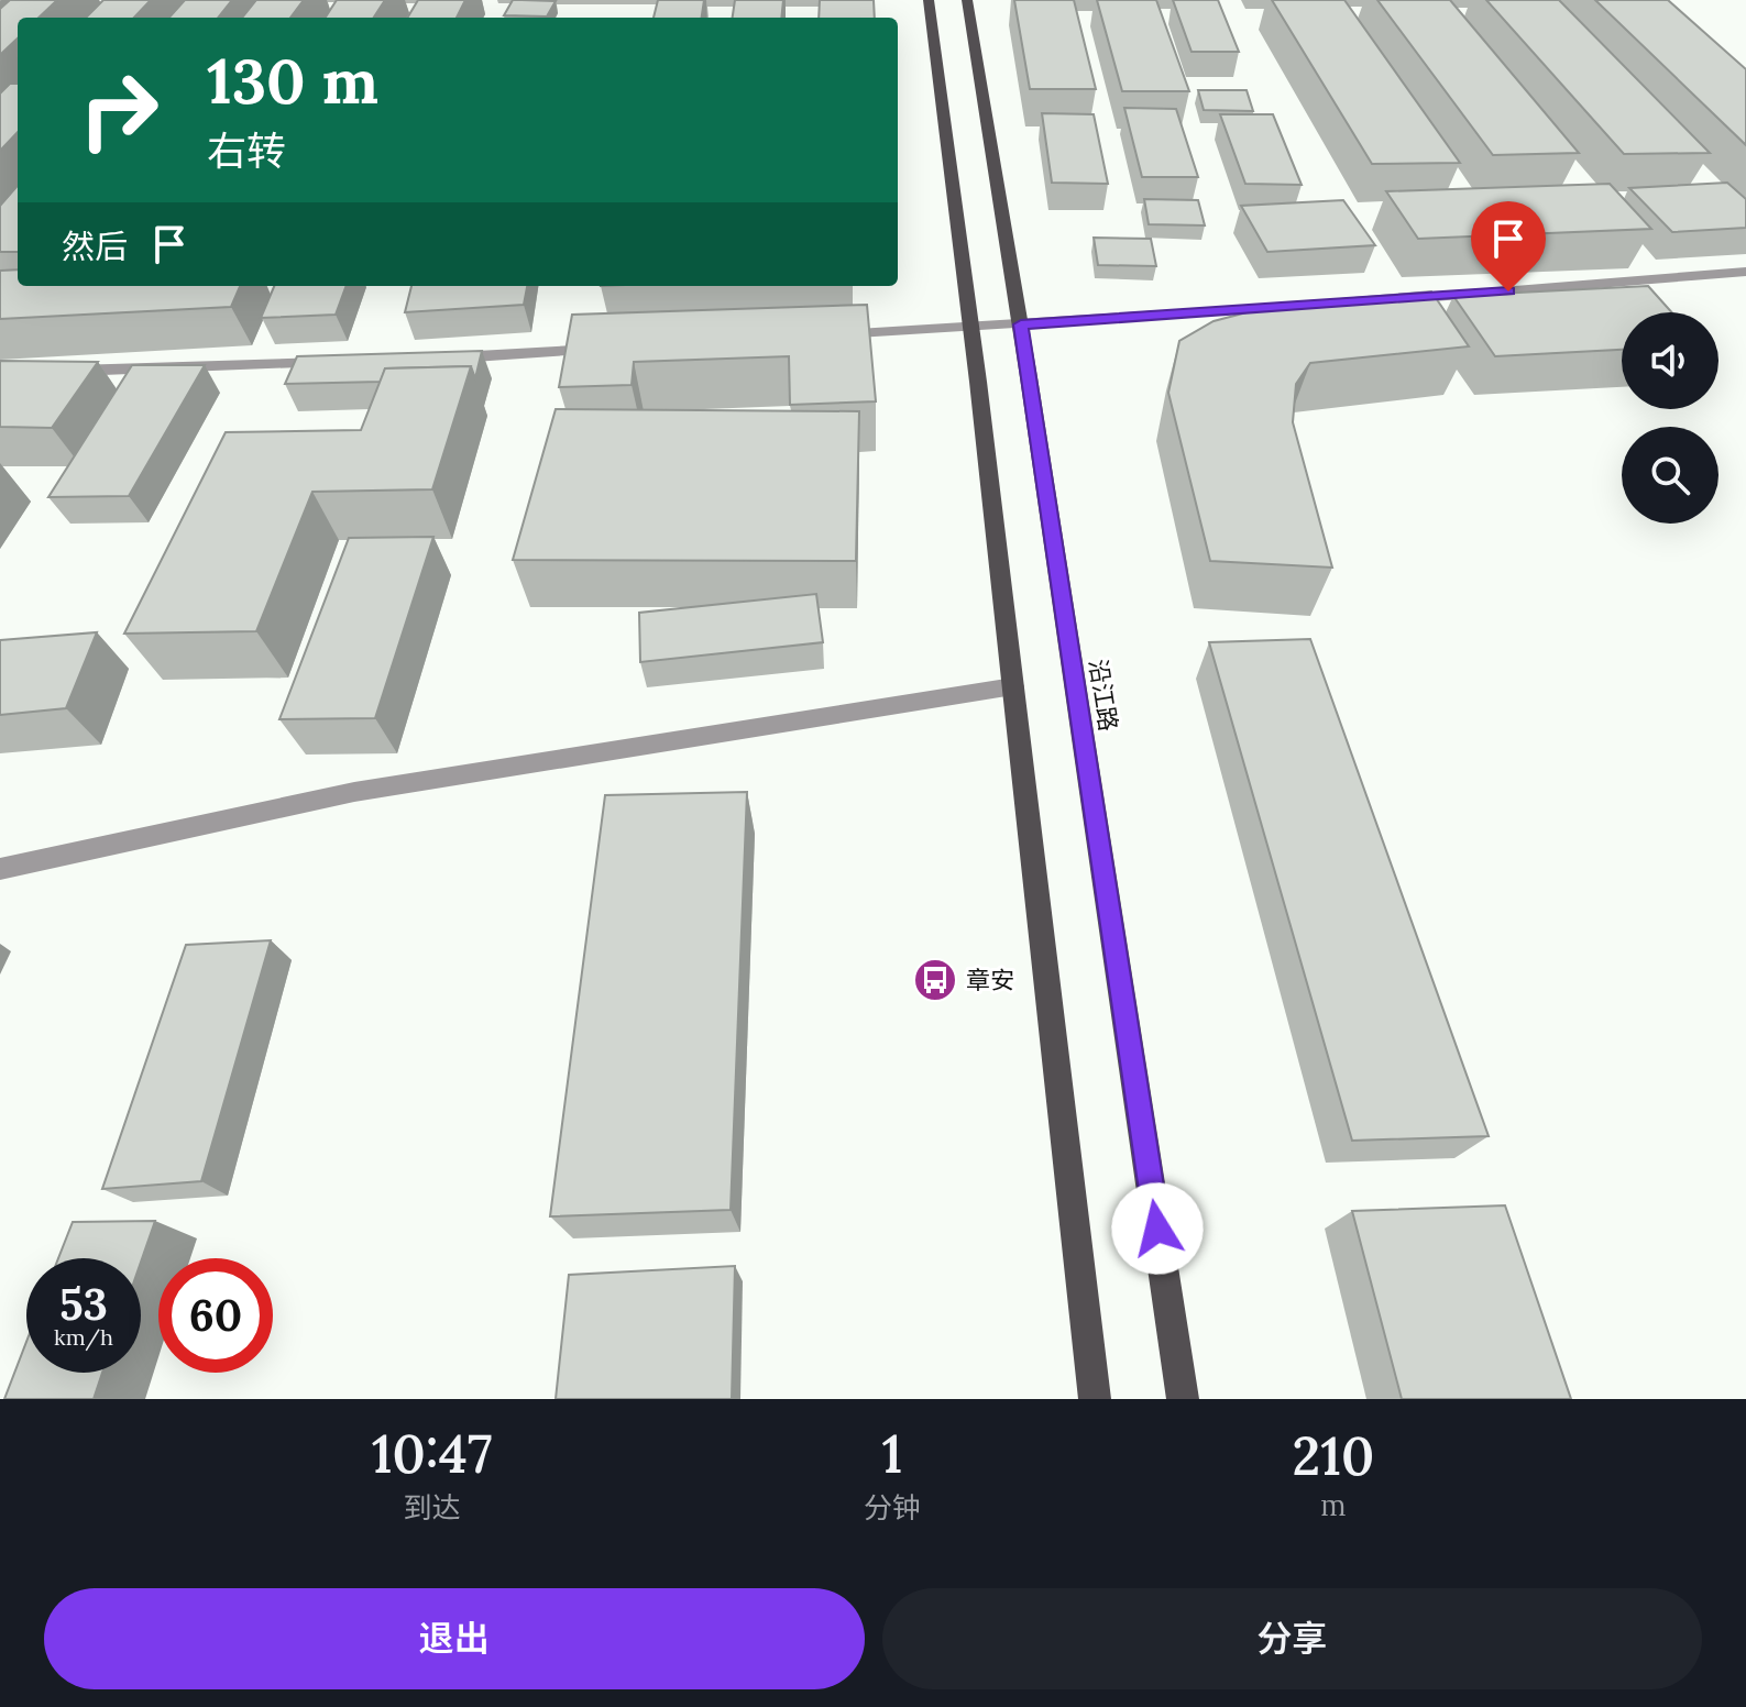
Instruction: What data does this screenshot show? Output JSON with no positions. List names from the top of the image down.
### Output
{
  "streets": {
    "main road": ["沿江路"]
  },
  "places": {
    "bus stop": ["章安"]
  },
  "page": {
    "turn": ["130 m", "右转"],
    "then": "然后",
    "speed": "53 km/h",
    "limit": "60",
    "eta": [
      "10:47",
      "到达",
      "1",
      "分钟",
      "210",
      "m"
    ],
    "buttons": ["退出", "分享"]
  }
}
